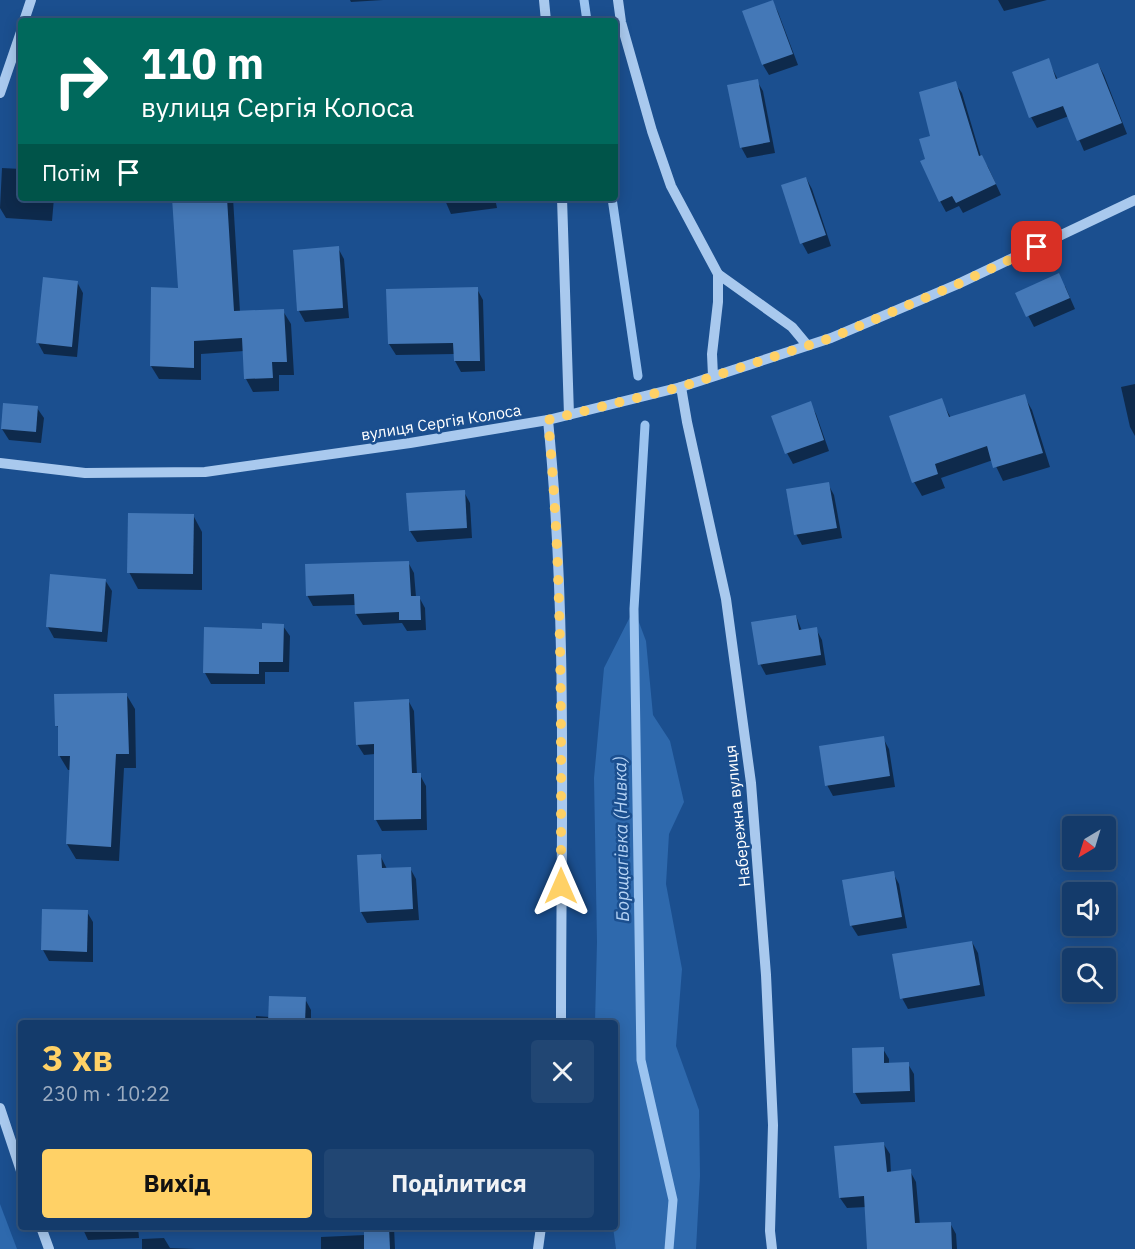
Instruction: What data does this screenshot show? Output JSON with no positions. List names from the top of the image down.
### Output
{
  "streets": {
    "street": ["вулиця Сергія Колоса", "Набережна вулиця"]
  },
  "crossings": [
    ["вулиця Сергія Колоса", "Набережна вулиця"]
  ],
  "water": ["Борщагівка (Нивка)"],
  "north": "bottom left",
  "page": {
    "turn": ["110 m", "вулиця Сергія Колоса"],
    "then": "Потім",
    "heading": ["3 хв", "230 m · 10:22"],
    "buttons": ["Вихід", "Поділитися"]
  }
}
